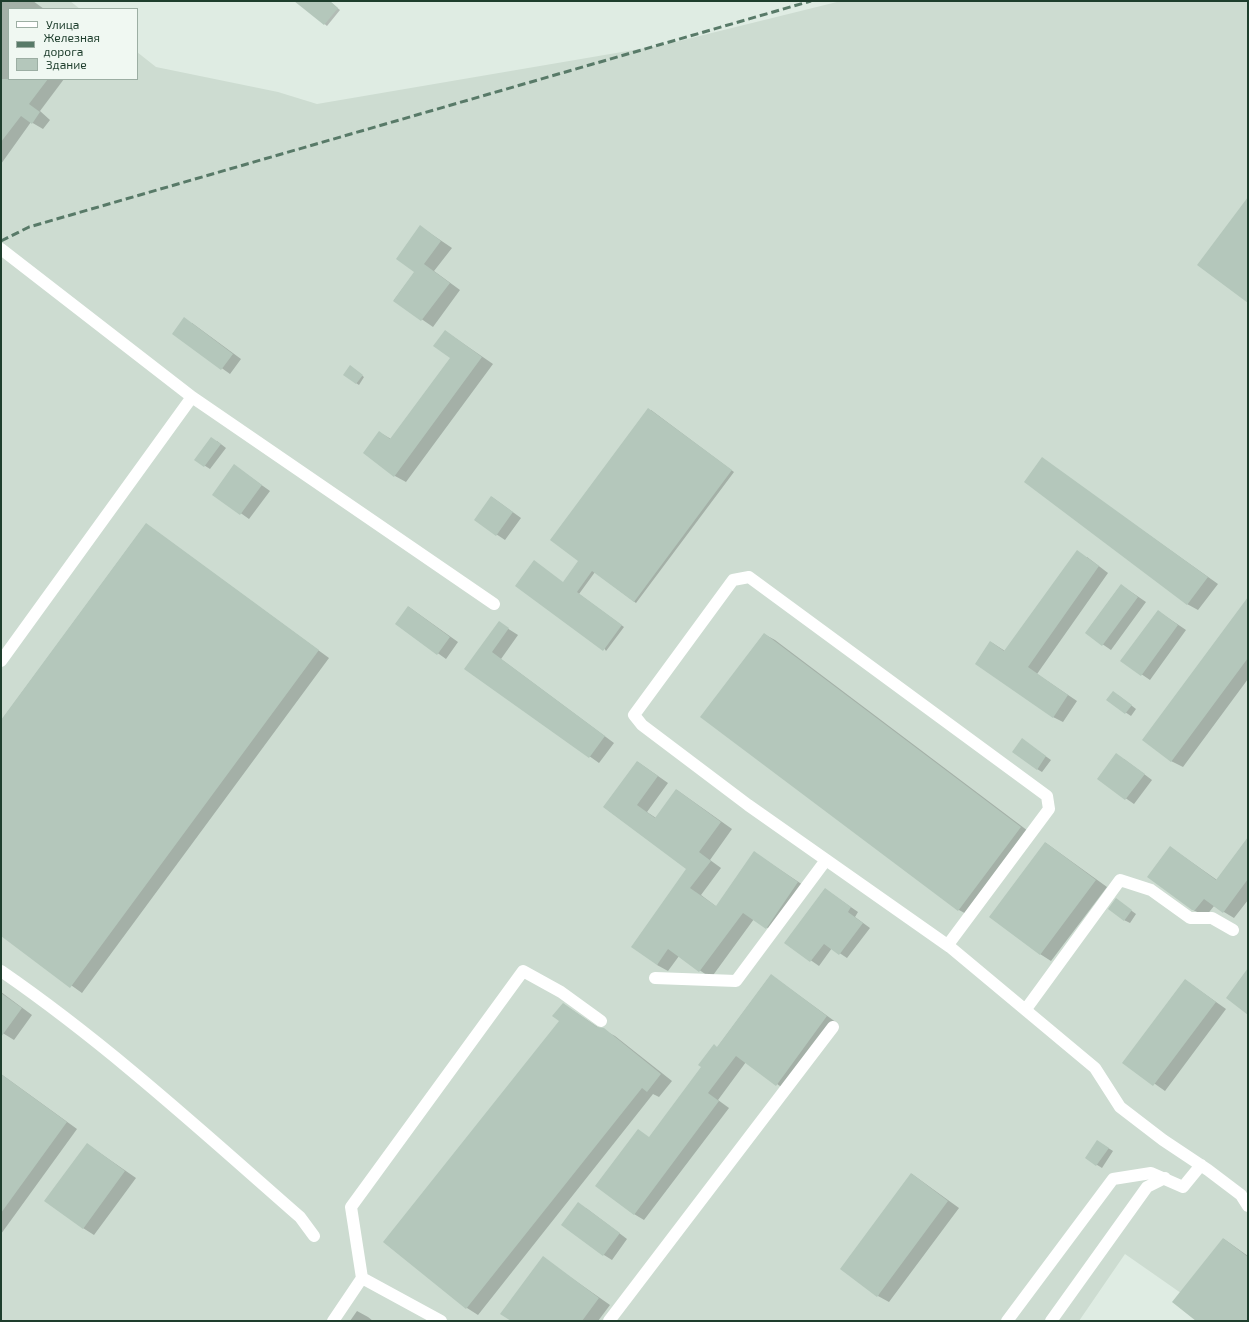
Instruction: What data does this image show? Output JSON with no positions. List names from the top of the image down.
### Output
{
  "legend": ["Улица", "Железная дорога", "Здание"]
}
